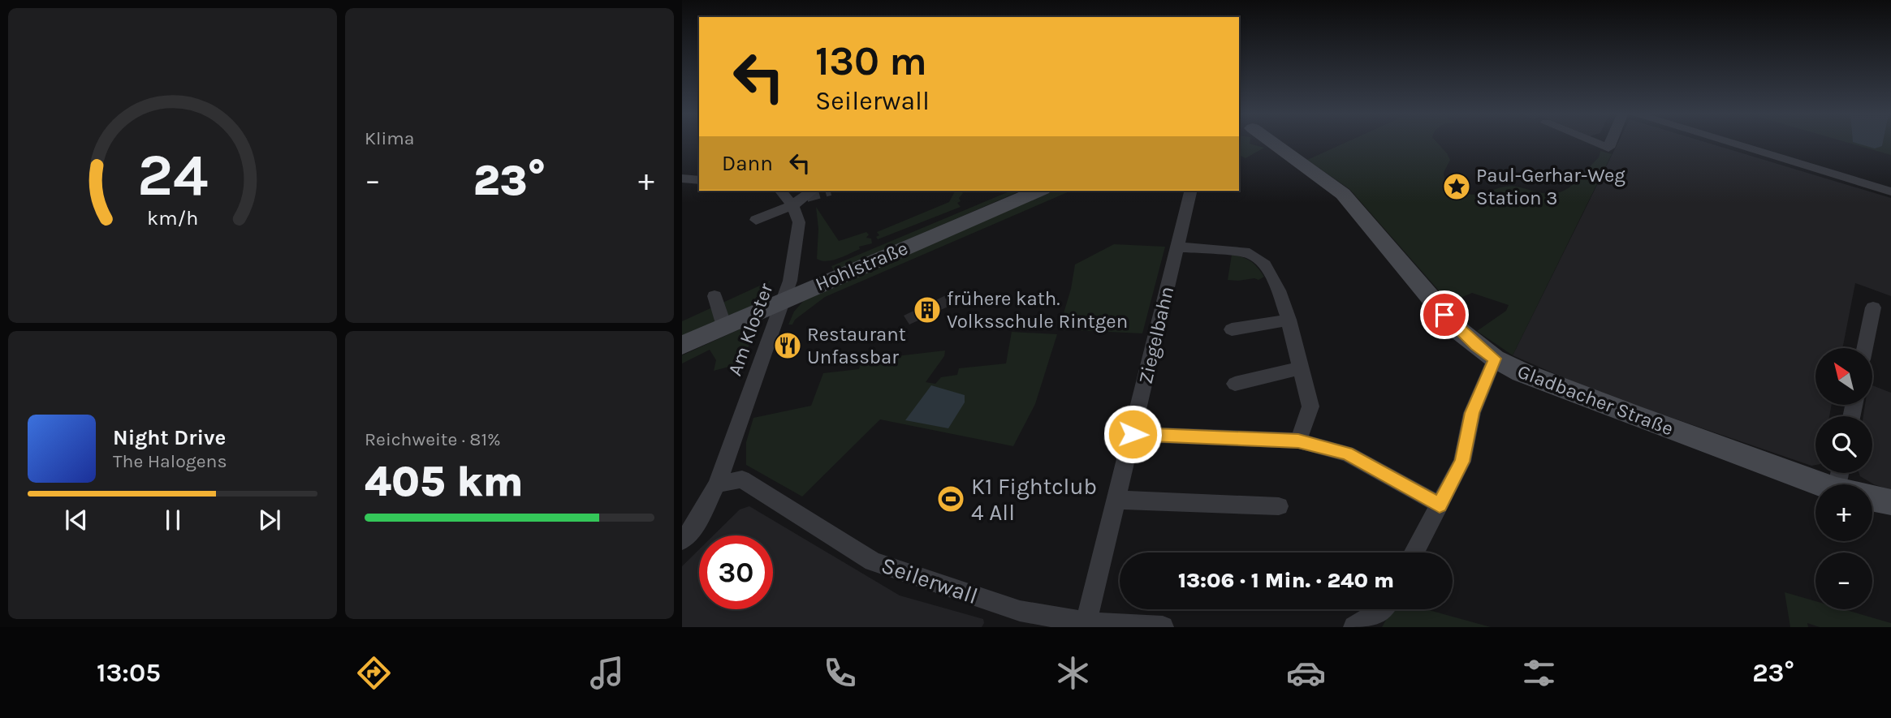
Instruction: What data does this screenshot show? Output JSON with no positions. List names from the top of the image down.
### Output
{
  "streets": {
    "main road": ["Hohlstraße", "Gladbacher Straße"],
    "street": ["Am Kloster", "Ziegelbahn", "Seilerwall"]
  },
  "crossings": [
    ["Hohlstraße", "Am Kloster"],
    ["Am Kloster", "Seilerwall"],
    ["Ziegelbahn", "Seilerwall"]
  ],
  "places": {
    "place": ["Paul-Gerhar-Weg Station 3"],
    "building": ["frühere kath. Volksschule Rintgen"],
    "restaurant": ["Restaurant Unfassbar"],
    "sports": ["K1 Fightclub 4 All"]
  },
  "north": "top left",
  "page": {
    "tile": [
      "Klima",
      ["Reichweite · 81%", "405 km"]
    ],
    "turn": ["130 m", "Seilerwall"],
    "then": "Dann",
    "heat": ["−", "23°", "+"],
    "map_buttons": ["+", "−"],
    "song": ["Night Drive", "The Halogens"],
    "limit": "30",
    "trip": "13:06 · 1 Min. · 240 m",
    "tabs": ["13:05", "23°"],
    "gauge": ["24", "km/h"]
  }
}
